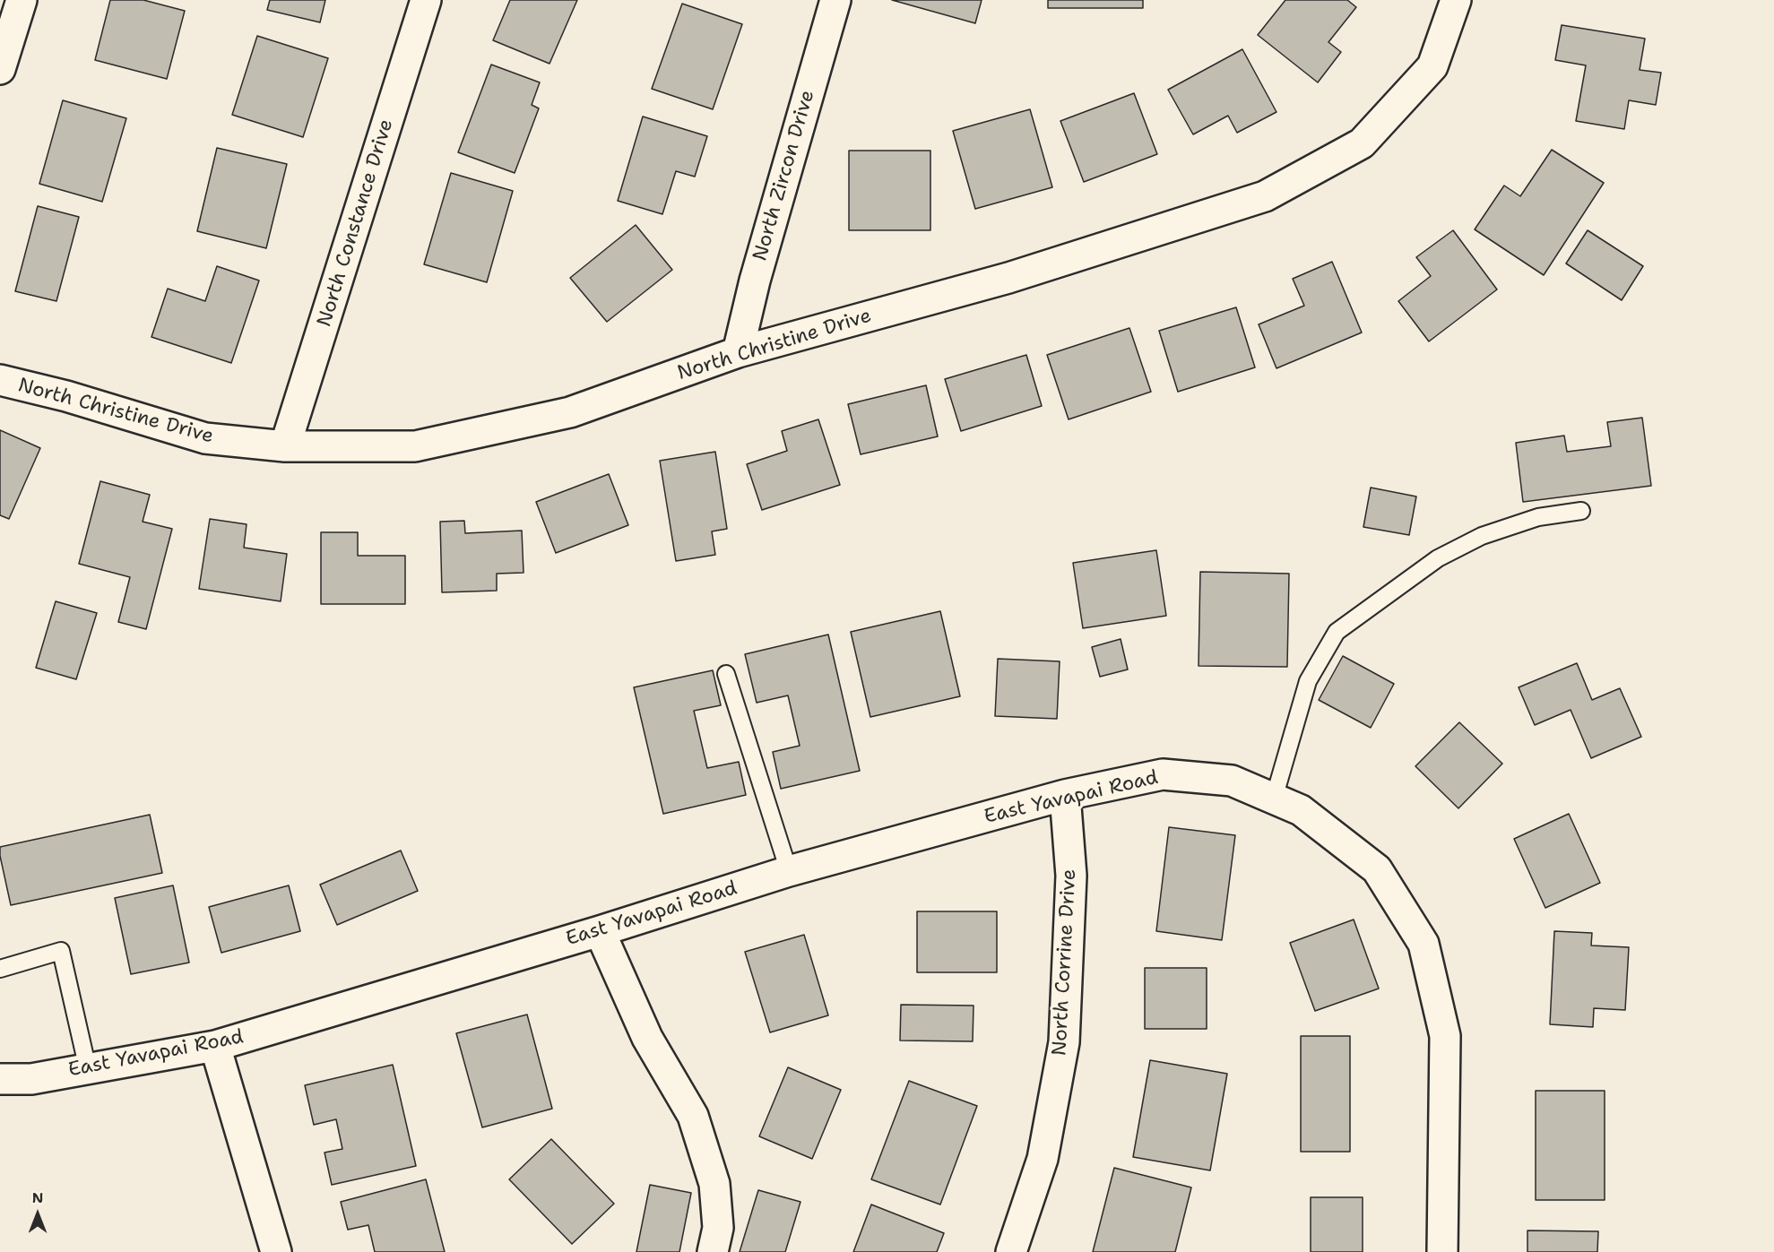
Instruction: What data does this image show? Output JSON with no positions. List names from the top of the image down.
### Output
{
  "streets": {
    "street": [
      "North Zircon Drive",
      "North Constance Drive",
      "North Christine Drive",
      "East Yavapai Road",
      "North Corrine Drive"
    ]
  },
  "crossings": [
    ["North Zircon Drive", "North Christine Drive"],
    ["North Constance Drive", "North Christine Drive"],
    ["East Yavapai Road", "North Corrine Drive"]
  ],
  "north": "top"
}
